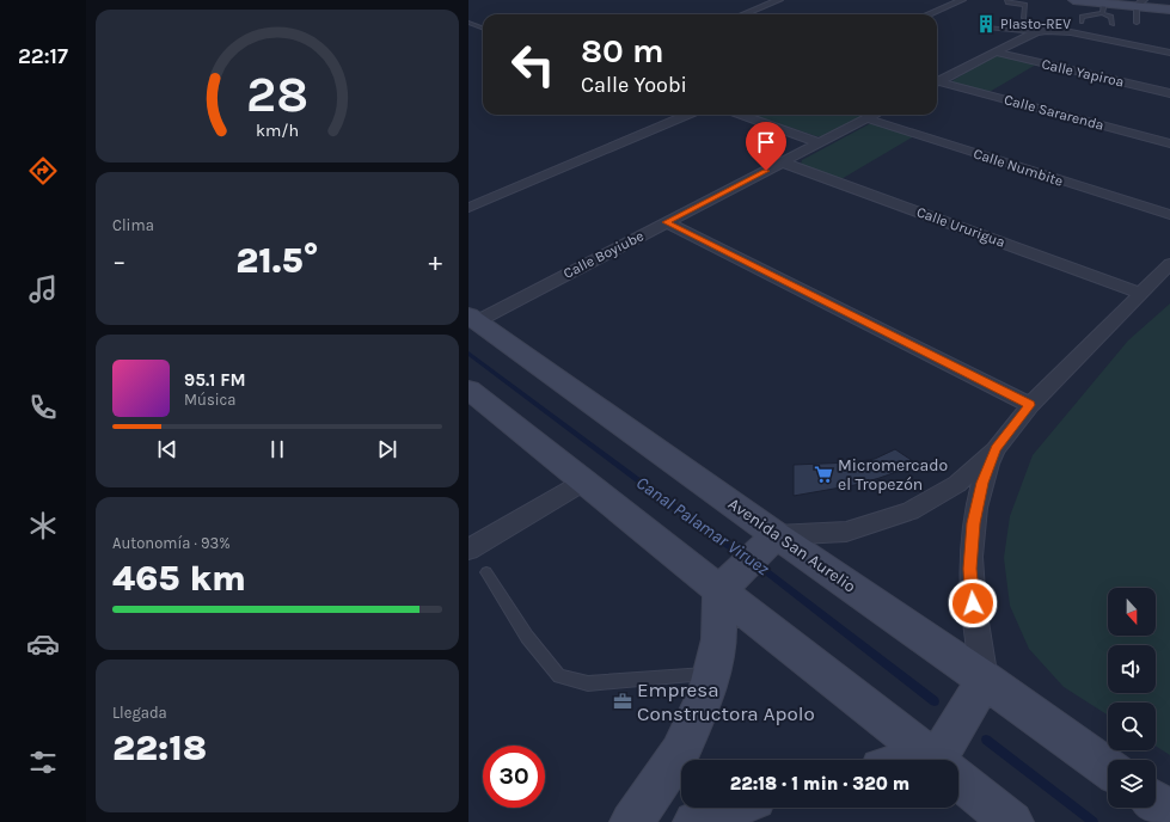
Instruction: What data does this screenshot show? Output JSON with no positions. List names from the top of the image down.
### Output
{
  "streets": {
    "main road": ["Avenida San Aurelio"],
    "street": [
      "Calle Yapiroa",
      "Calle Sararenda",
      "Calle Numbite",
      "Calle Ururigua",
      "Calle Boyiube"
    ]
  },
  "crossings": [
    ["Calle Numbite", "Calle Boyiube"],
    ["Calle Ururigua", "Calle Boyiube"],
    ["Calle Boyiube", "Avenida San Aurelio"]
  ],
  "water": ["Canal Palamar Viruez"],
  "places": {
    "building": ["Plasto-REV"],
    "supermarket": ["Micromercado el Tropezón"],
    "office": ["Empresa Constructora Apolo"]
  },
  "north": "bottom",
  "page": {
    "tabs": "22:17",
    "turn": ["80 m", "Calle Yoobi"],
    "tile": [
      "Clima",
      ["Autonomía · 93%", "465 km"],
      ["Llegada", "22:18"]
    ],
    "heat": ["−", "21.5°", "+"],
    "song": ["95.1 FM", "Música"],
    "limit": "30",
    "trip": "22:18 · 1 min · 320 m",
    "gauge": ["28", "km/h"]
  }
}
